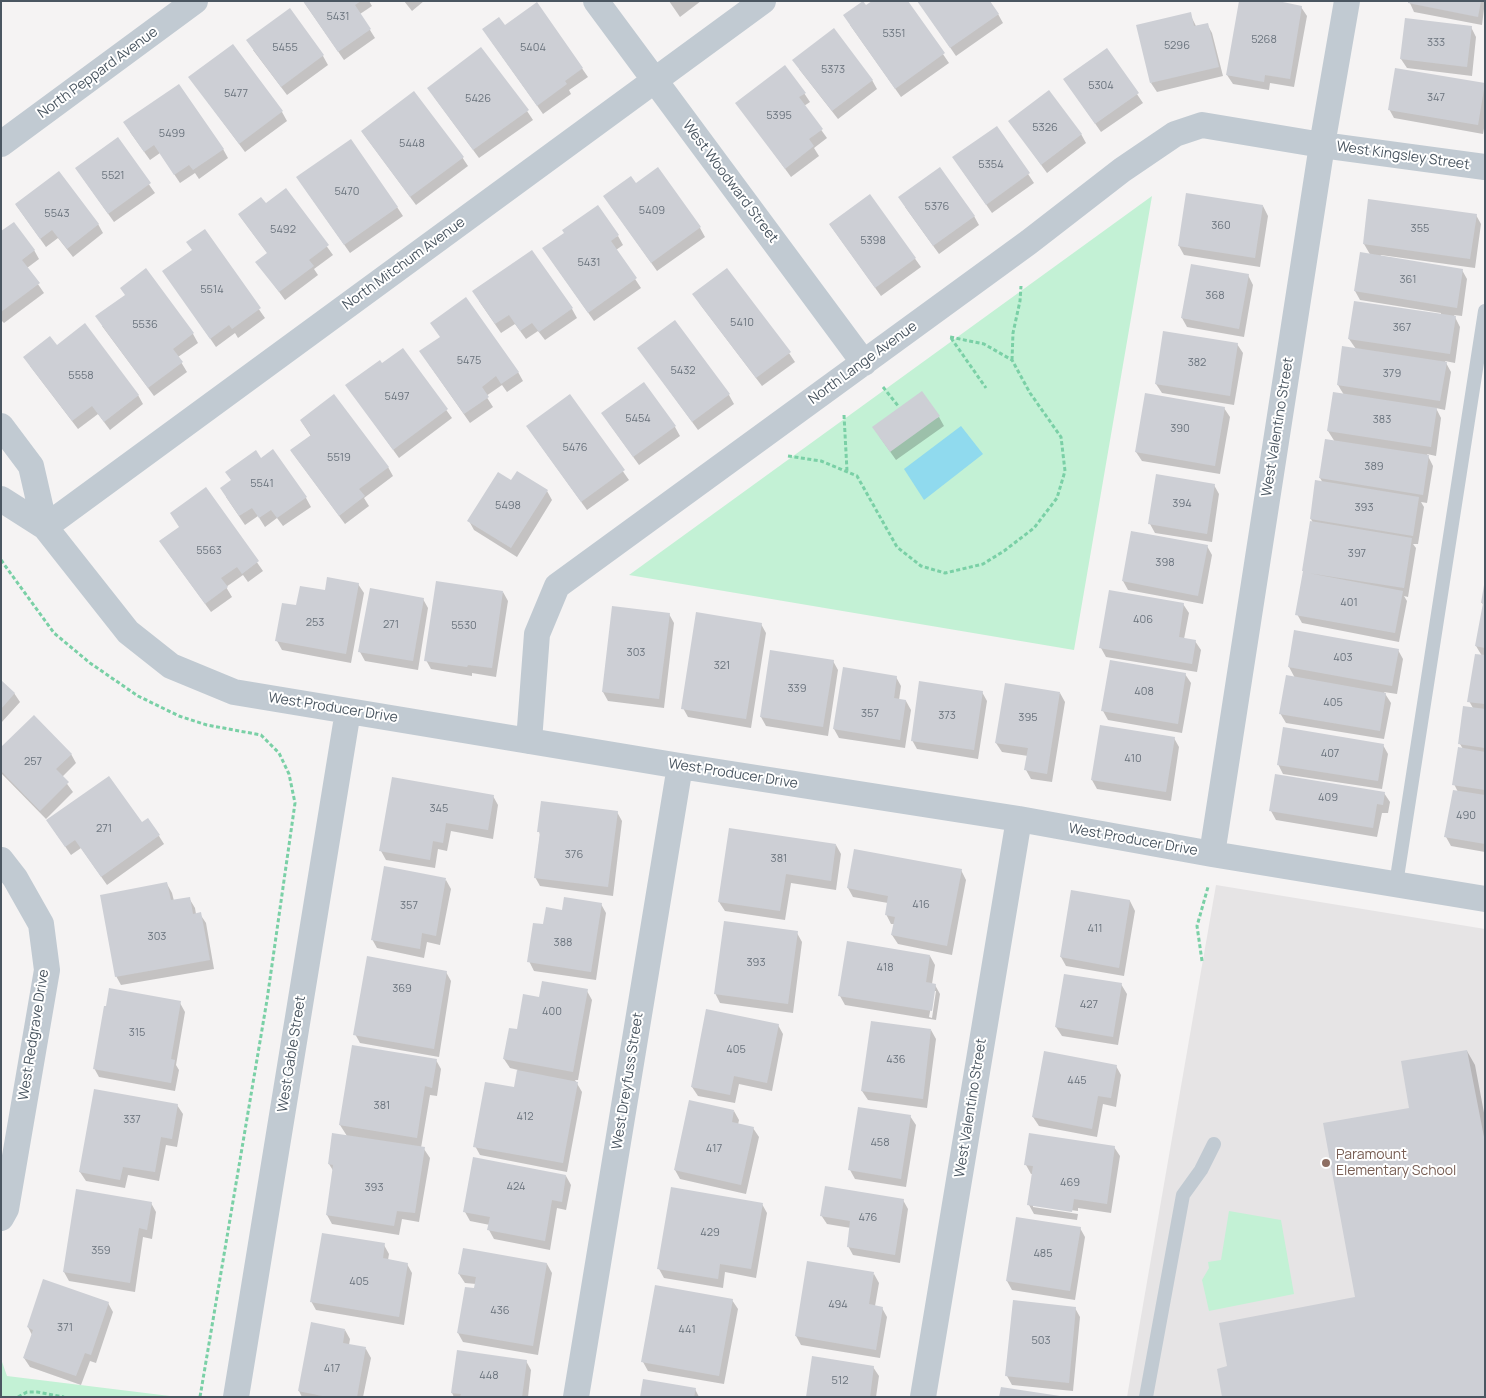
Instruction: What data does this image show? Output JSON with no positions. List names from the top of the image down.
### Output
{
  "streets": {
    "street": [
      "North Peppard Avenue",
      "West Kingsley Street",
      "West Woodward Street",
      "North Mitchum Avenue",
      "North Lange Avenue",
      "West Valentino Street",
      "West Producer Drive",
      "West Redgrave Drive",
      "West Gable Street",
      "West Dreyfuss Street"
    ]
  },
  "crossings": [
    ["West Kingsley Street", "North Lange Avenue"],
    ["West Kingsley Street", "West Valentino Street"],
    ["West Woodward Street", "North Mitchum Avenue"],
    ["West Woodward Street", "North Lange Avenue"],
    ["North Mitchum Avenue", "West Producer Drive"],
    ["North Lange Avenue", "West Valentino Street"],
    ["North Lange Avenue", "West Producer Drive"],
    ["West Valentino Street", "West Producer Drive"],
    ["West Producer Drive", "West Gable Street"],
    ["West Producer Drive", "West Dreyfuss Street"]
  ],
  "places": ["Paramount Elementary School"],
  "house_numbers": [
    "5431",
    "5351",
    "5268",
    "333",
    "5296",
    "5455",
    "5404",
    "5373",
    "5304",
    "5477",
    "347",
    "5426",
    "5395",
    "5326",
    "5499",
    "5448",
    "5354",
    "5521",
    "5470",
    "5376",
    "5409",
    "5543",
    "360",
    "355",
    "5492",
    "5398",
    "5431",
    "361",
    "5514",
    "368",
    "5410",
    "5536",
    "367",
    "5475",
    "382",
    "5432",
    "379",
    "5558",
    "5497",
    "5454",
    "383",
    "390",
    "5476",
    "5519",
    "389",
    "5541",
    "394",
    "5498",
    "393",
    "5563",
    "397",
    "398",
    "401",
    "406",
    "253",
    "271",
    "5530",
    "303",
    "403",
    "321",
    "339",
    "408",
    "405",
    "357",
    "373",
    "395",
    "407",
    "410",
    "257",
    "409",
    "345",
    "490",
    "271",
    "376",
    "381",
    "416",
    "357",
    "411",
    "303",
    "388",
    "393",
    "418",
    "369",
    "427",
    "400",
    "315",
    "405",
    "436",
    "445",
    "381",
    "412",
    "337",
    "458",
    "417",
    "469",
    "424",
    "393",
    "476",
    "429",
    "359",
    "485",
    "405",
    "494",
    "436",
    "371",
    "441",
    "503",
    "417",
    "448",
    "512"
  ]
}
